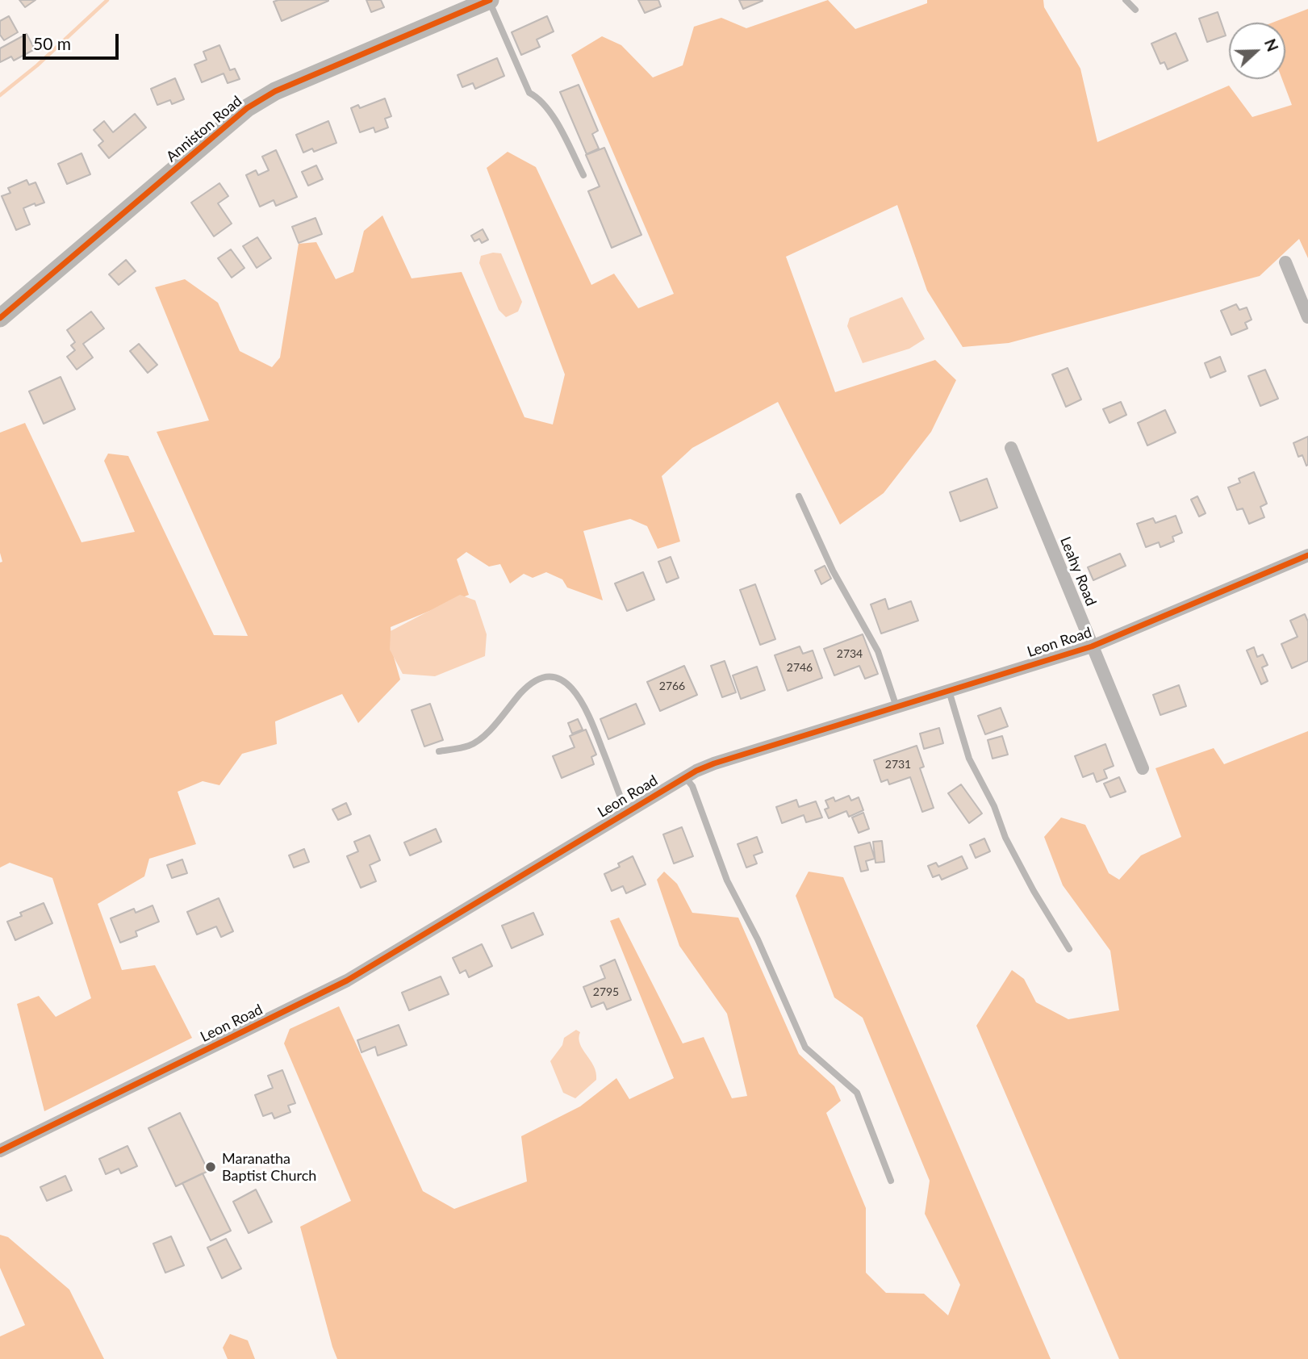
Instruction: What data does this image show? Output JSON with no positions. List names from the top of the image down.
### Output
{
  "streets": {
    "street": ["Anniston Road", "Leahy Road", "Leon Road"]
  },
  "crossings": [
    ["Leahy Road", "Leon Road"]
  ],
  "places": ["Maranatha Baptist Church"],
  "house_numbers": [
    "2734",
    "2746",
    "2766",
    "2731",
    "2795"
  ],
  "scale_bar": "50 m",
  "north": "right"
}
